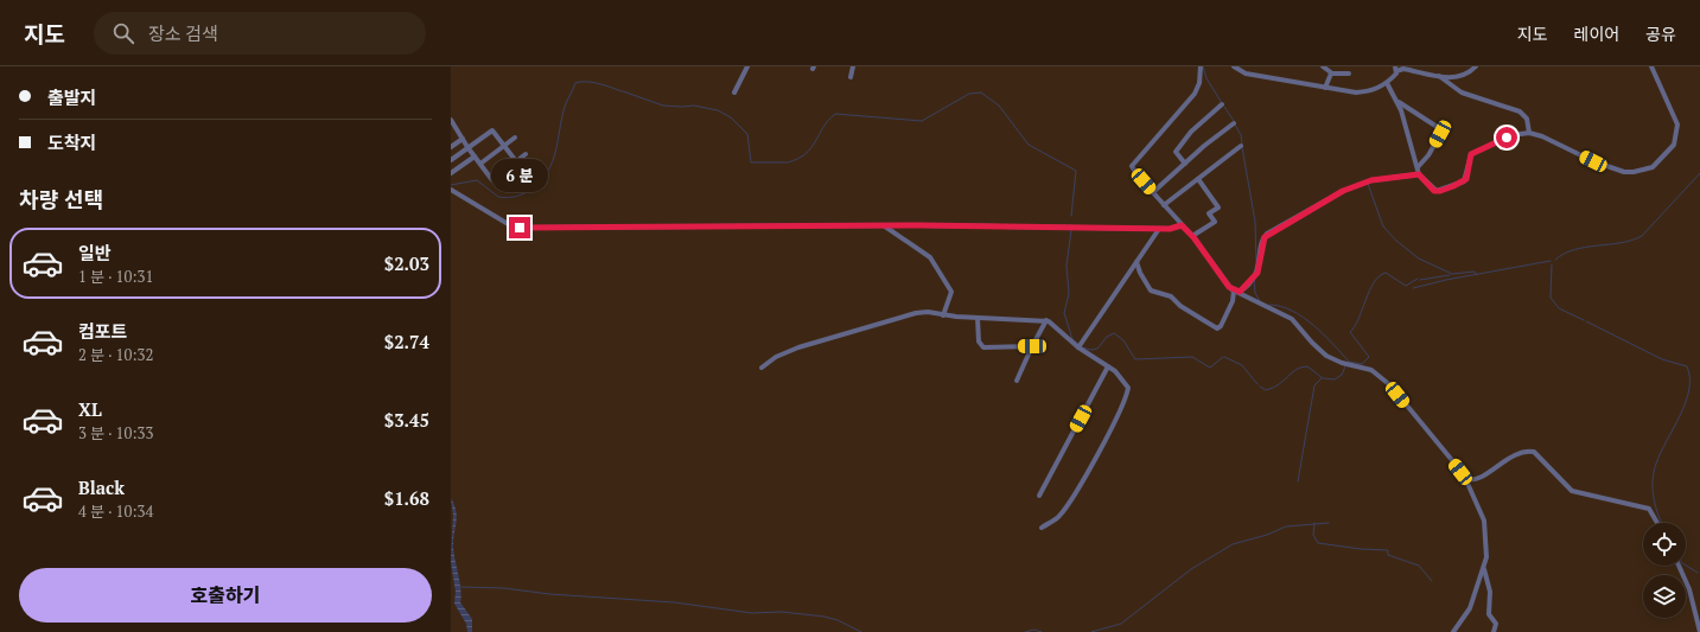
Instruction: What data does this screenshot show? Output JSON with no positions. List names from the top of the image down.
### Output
{
  "page": {
    "header": "지도",
    "search": "장소 검색",
    "nav": ["지도", "레이어", "공유"],
    "banner": ["출발지", "도착지"],
    "bubble": "6 분",
    "heading": "차량 선택",
    "list": [
      {
        "name": "일반",
        "note": "1 분 · 10:31",
        "value": "$2.03"
      },
      {
        "name": "컴포트",
        "note": "2 분 · 10:32",
        "value": "$2.74"
      },
      {
        "name": "XL",
        "note": "3 분 · 10:33",
        "value": "$3.45"
      },
      {
        "name": "Black",
        "note": "4 분 · 10:34",
        "value": "$1.68"
      }
    ],
    "buttons": "호출하기"
  }
}
